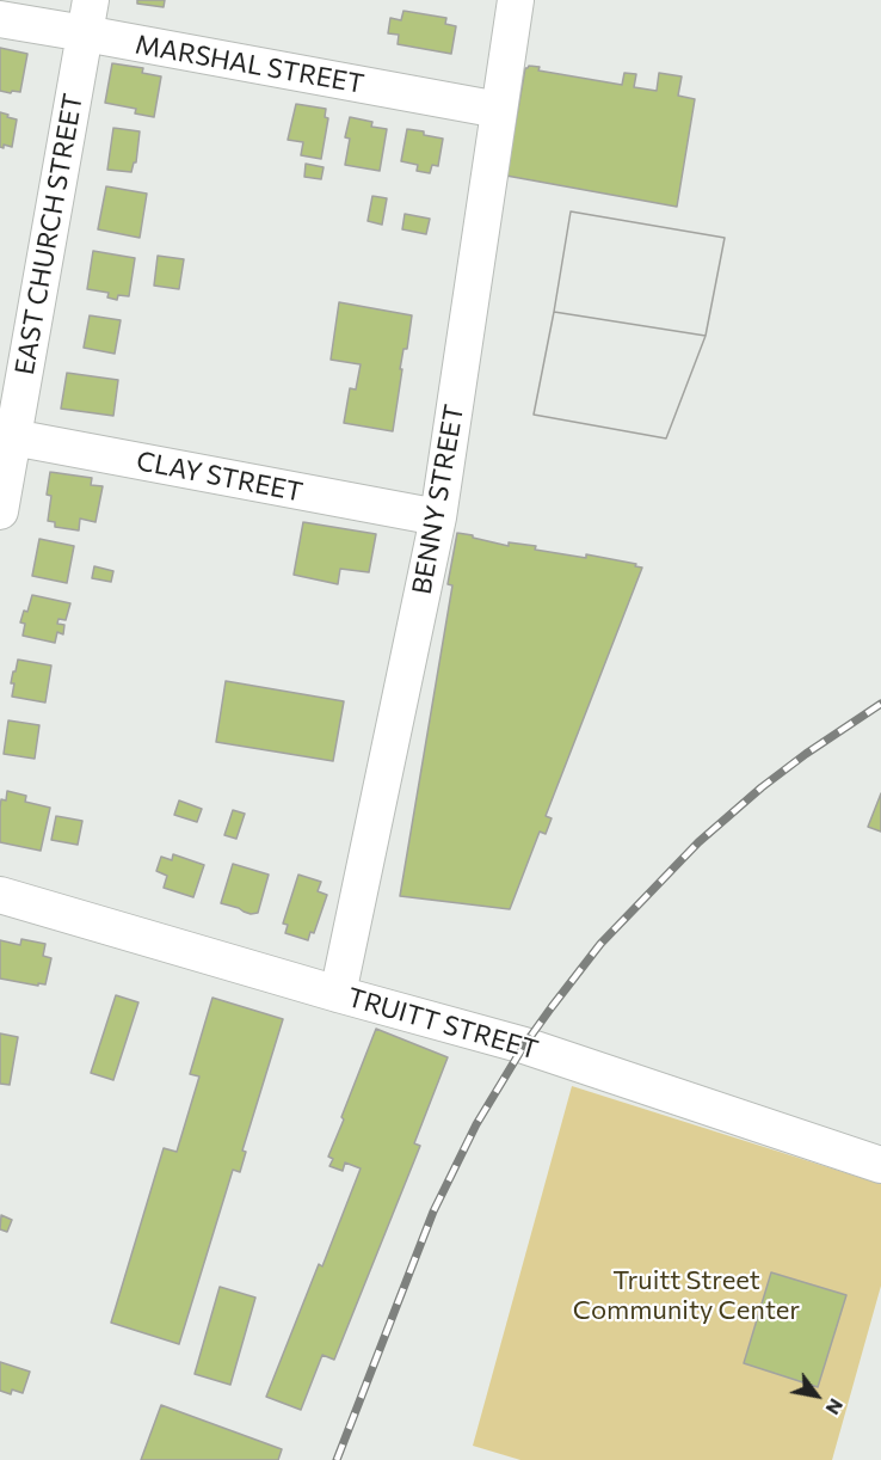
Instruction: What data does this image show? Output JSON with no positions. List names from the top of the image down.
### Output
{
  "streets": {
    "street": [
      "MARSHAL STREET",
      "EAST CHURCH STREET",
      "CLAY STREET",
      "BENNY STREET",
      "TRUITT STREET"
    ]
  },
  "crossings": [
    ["MARSHAL STREET", "EAST CHURCH STREET"],
    ["MARSHAL STREET", "BENNY STREET"],
    ["EAST CHURCH STREET", "CLAY STREET"],
    ["CLAY STREET", "BENNY STREET"],
    ["BENNY STREET", "TRUITT STREET"]
  ],
  "parks": ["Truitt Street Community Center"],
  "north": "bottom right"
}
